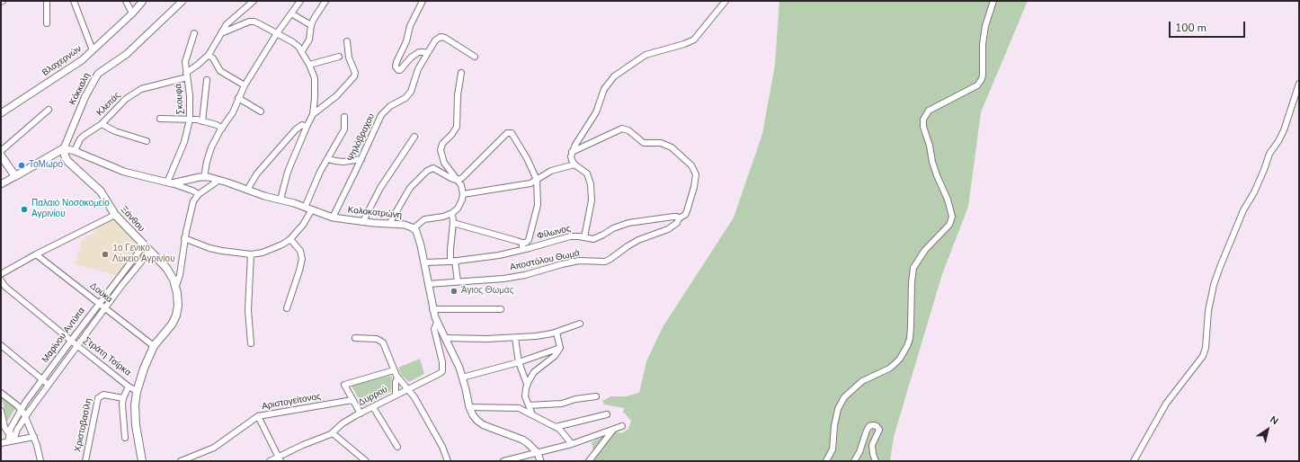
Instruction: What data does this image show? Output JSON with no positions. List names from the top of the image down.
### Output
{
  "streets": {
    "main road": ["Ξάνθου"],
    "street": [
      "Βλαχερνών",
      "Κόκκαλη",
      "Σκουφά",
      "Κλεπάς",
      "Ψηλόβραχου",
      "Κολοκοτρώνη",
      "Φίλωνος",
      "Αποστόλου Θωμά",
      "Δούκα",
      "Μαρίνου Αντύπα",
      "Στράτη Τσίρκα",
      "Δυρρού",
      "Αριστογείτονος",
      "Χριστοβασίλη"
    ]
  },
  "crossings": [
    ["Κόκκαλη", "Κολοκοτρώνη"],
    ["Κόκκαλη", "Ξάνθου"],
    ["Σκουφά", "Κλεπάς"],
    ["Σκουφά", "Κολοκοτρώνη"],
    ["Κλεπάς", "Κολοκοτρώνη"],
    ["Ψηλόβραχου", "Κολοκοτρώνη"],
    ["Κολοκοτρώνη", "Ξάνθου"],
    ["Ξάνθου", "Μαρίνου Αντύπα"],
    ["Φίλωνος", "Αποστόλου Θωμά"],
    ["Δούκα", "Μαρίνου Αντύπα"],
    ["Μαρίνου Αντύπα", "Στράτη Τσίρκα"]
  ],
  "places": [
    "ΤοΜωρό",
    "Παλαιό Νοσοκομείο Αγρινίου",
    "1ο Γενικό Λύκειο Αγρινίου",
    "Άγιος Θωμάς"
  ],
  "scale_bar": "100 m",
  "north": "top right"
}
